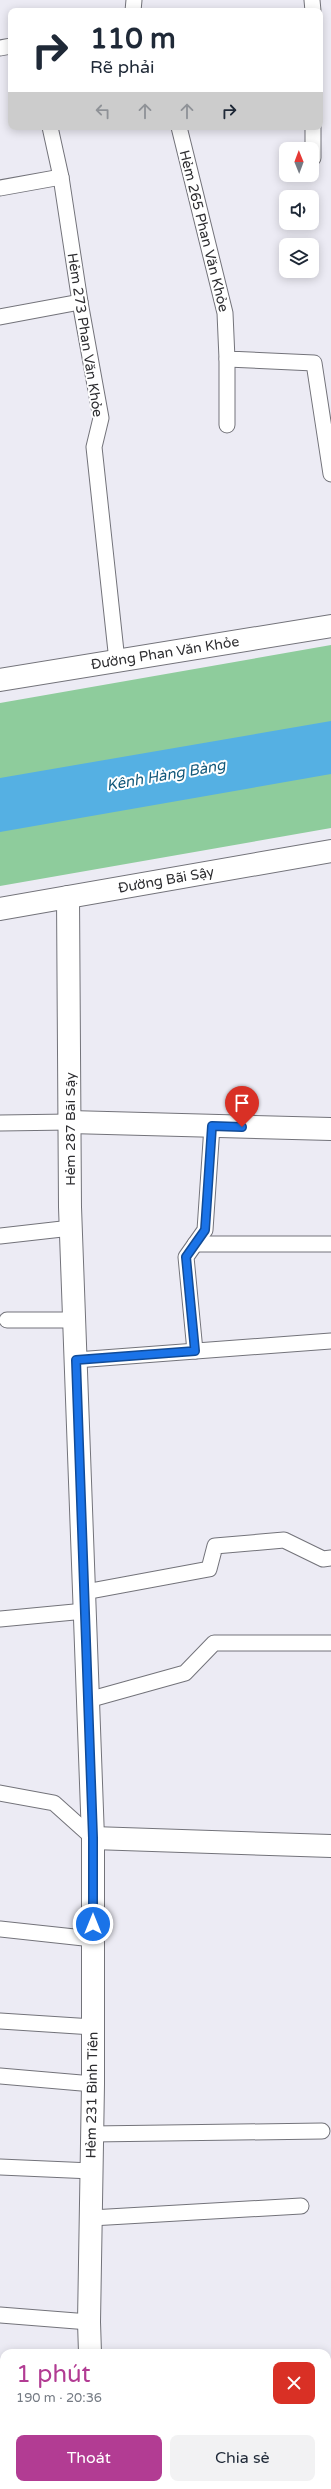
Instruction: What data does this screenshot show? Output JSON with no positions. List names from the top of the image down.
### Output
{
  "streets": {
    "street": [
      "Đường Phan Văn Khỏe",
      "Đường Bãi Sậy",
      "Hẻm 287 Bãi Sậy",
      "Hẻm 231 Bình Tiên"
    ],
    "lane": ["Hẻm 265 Phan Văn Khỏe", "Hẻm 273 Phan Văn Khỏe"]
  },
  "crossings": [
    ["Hẻm 273 Phan Văn Khỏe", "Đường Phan Văn Khỏe"],
    ["Đường Bãi Sậy", "Hẻm 287 Bãi Sậy"],
    ["Hẻm 287 Bãi Sậy", "Hẻm 231 Bình Tiên"]
  ],
  "water": ["Kênh Hàng Bàng"],
  "north": "top",
  "page": {
    "turn": ["110 m", "Rẽ phải"],
    "heading": ["1 phút", "190 m · 20:36"],
    "buttons": ["Thoát", "Chia sẻ"]
  }
}
